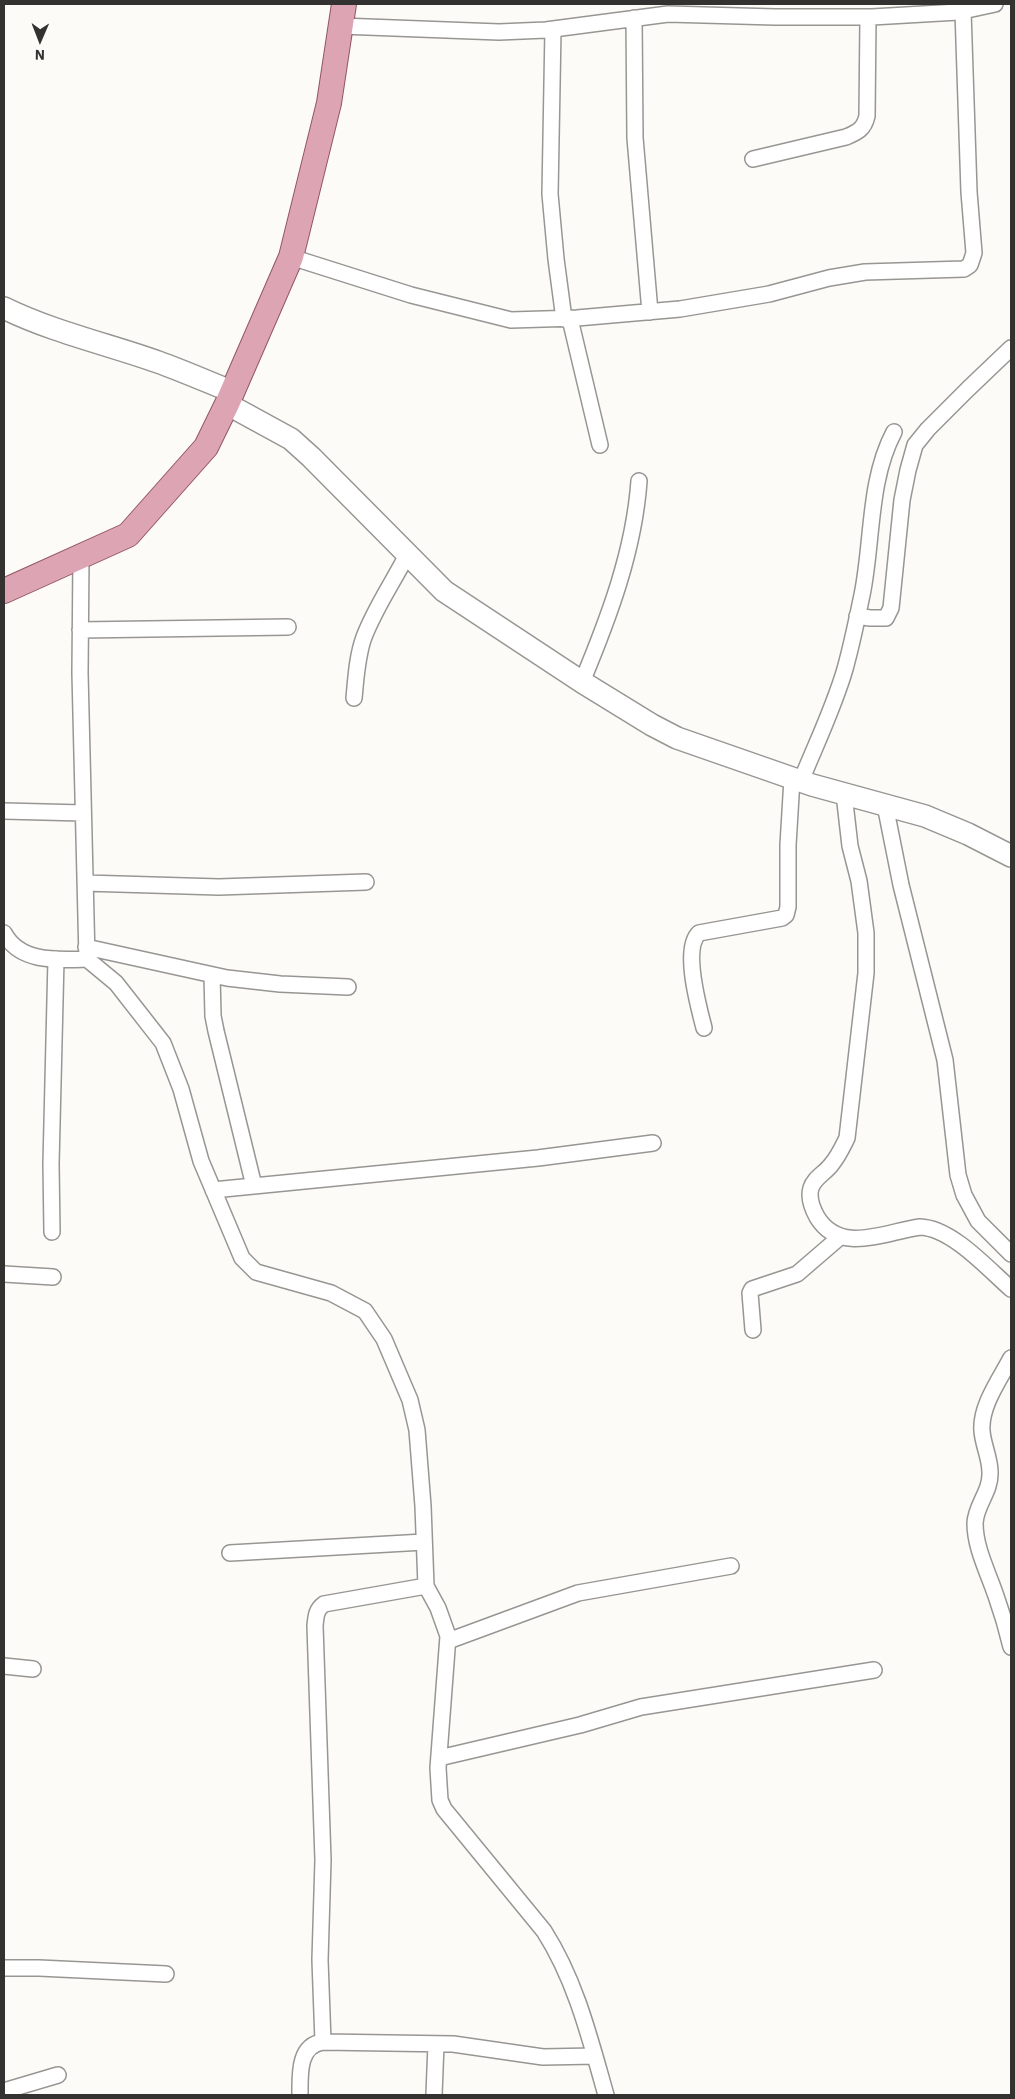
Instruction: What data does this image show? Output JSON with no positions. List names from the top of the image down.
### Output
{
  "north": "bottom"
}
